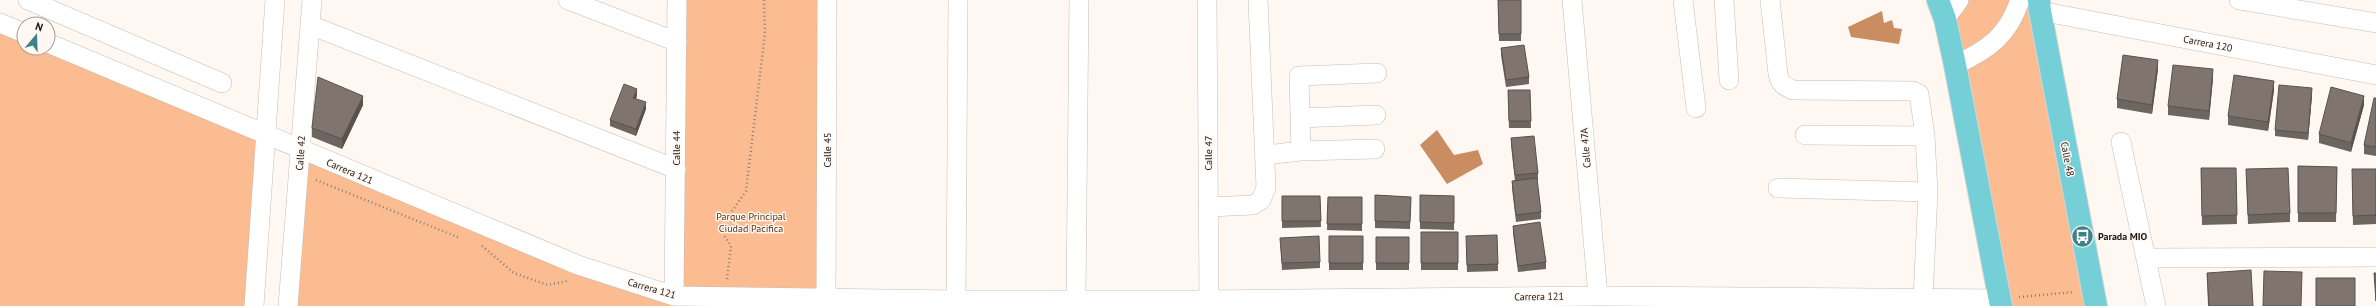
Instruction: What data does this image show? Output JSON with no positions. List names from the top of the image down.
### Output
{
  "streets": {
    "main road": ["Calle 48"],
    "street": [
      "Carrera 120",
      "Calle 44",
      "Calle 47A",
      "Calle 45",
      "Calle 42",
      "Calle 47",
      "Carrera 121"
    ]
  },
  "crossings": [
    ["Carrera 120", "Calle 48"],
    ["Calle 44", "Carrera 121"],
    ["Calle 47A", "Carrera 121"],
    ["Calle 45", "Carrera 121"],
    ["Calle 42", "Carrera 121"],
    ["Calle 47", "Carrera 121"]
  ],
  "parks": ["Parque Principal Ciudad Pacifica"],
  "places": {
    "bus stop": ["Parada MIO"]
  },
  "north": "top"
}
